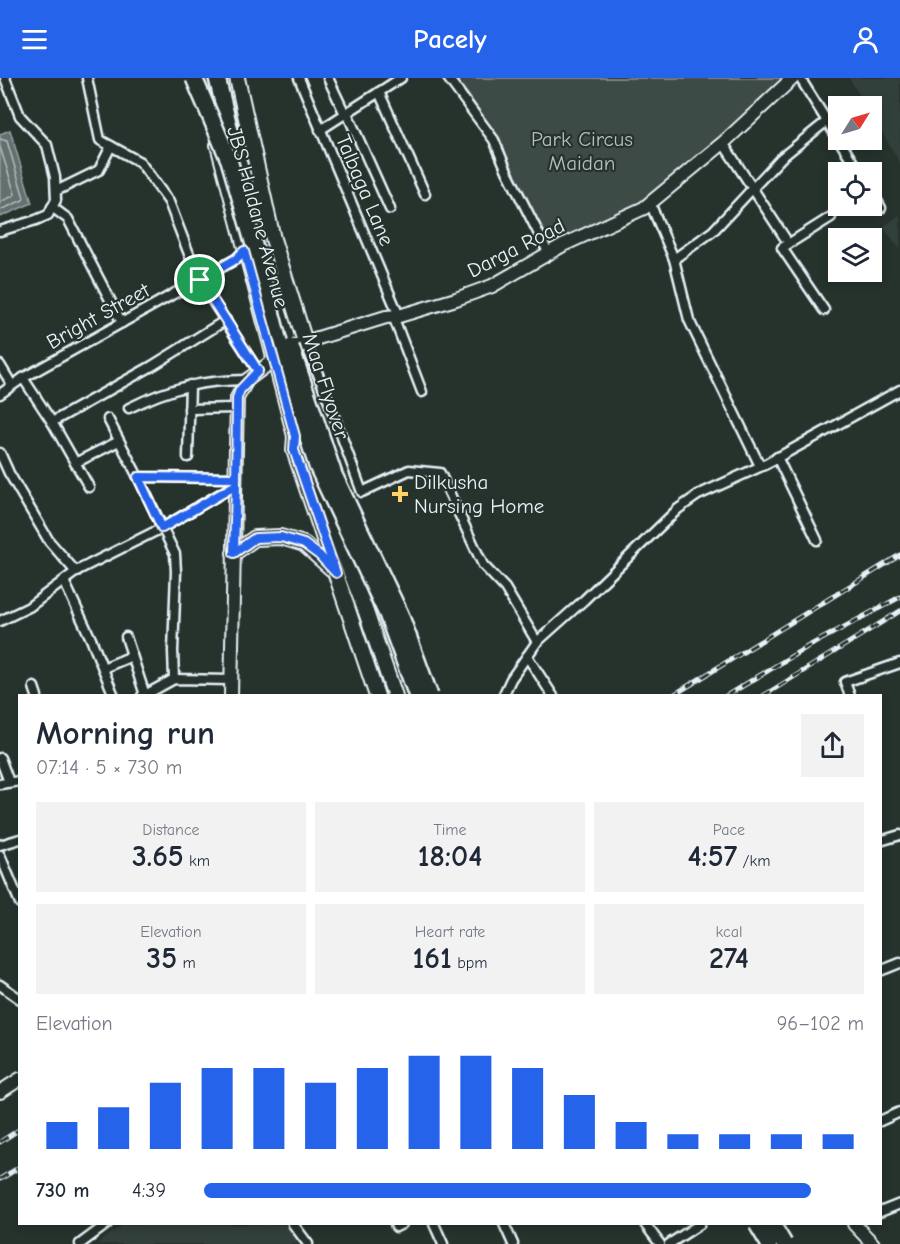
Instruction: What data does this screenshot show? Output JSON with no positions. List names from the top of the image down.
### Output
{
  "streets": {
    "highway": ["Maa Flyover"],
    "main road": ["JBS Haldane Avenue", "Darga Road"],
    "street": ["Talbaga Lane", "Bright Street"]
  },
  "crossings": [
    ["Talbaga Lane", "Darga Road"],
    ["JBS Haldane Avenue", "Bright Street"],
    ["Darga Road", "Maa Flyover"]
  ],
  "parks": ["Park Circus Maidan"],
  "places": {
    "health": ["Dilkusha Nursing Home"]
  },
  "north": "top right",
  "page": {
    "header": "Pacely",
    "heading": ["Morning run", "07:14 · 5 × 730 m"],
    "stats": [
      ["Distance", "3.65 km"],
      ["Time", "18:04"],
      ["Pace", "4:57 /km"],
      ["Elevation", "35 m"],
      ["Heart rate", "161 bpm"],
      ["kcal", "274"]
    ],
    "chart": ["Elevation", "96–102 m"],
    "list": [
      {
        "name": "730 m",
        "note": "4:39"
      }
    ]
  }
}
